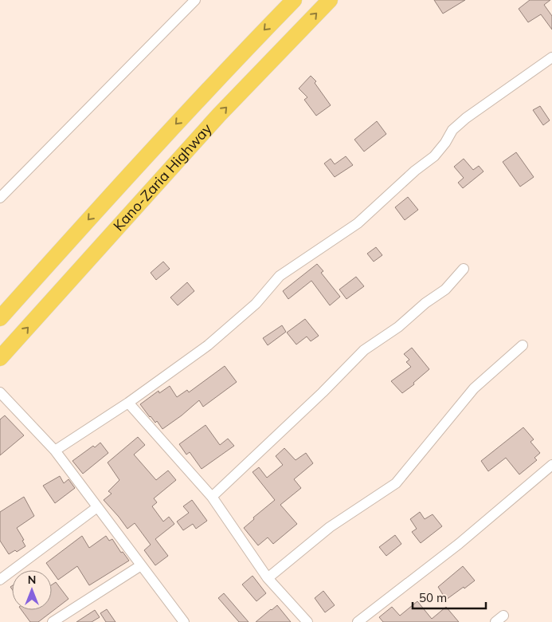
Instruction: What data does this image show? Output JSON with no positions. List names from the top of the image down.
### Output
{
  "streets": {
    "highway": ["Kano-Zaria Highway"]
  },
  "scale_bar": "50 m",
  "north": "top"
}
